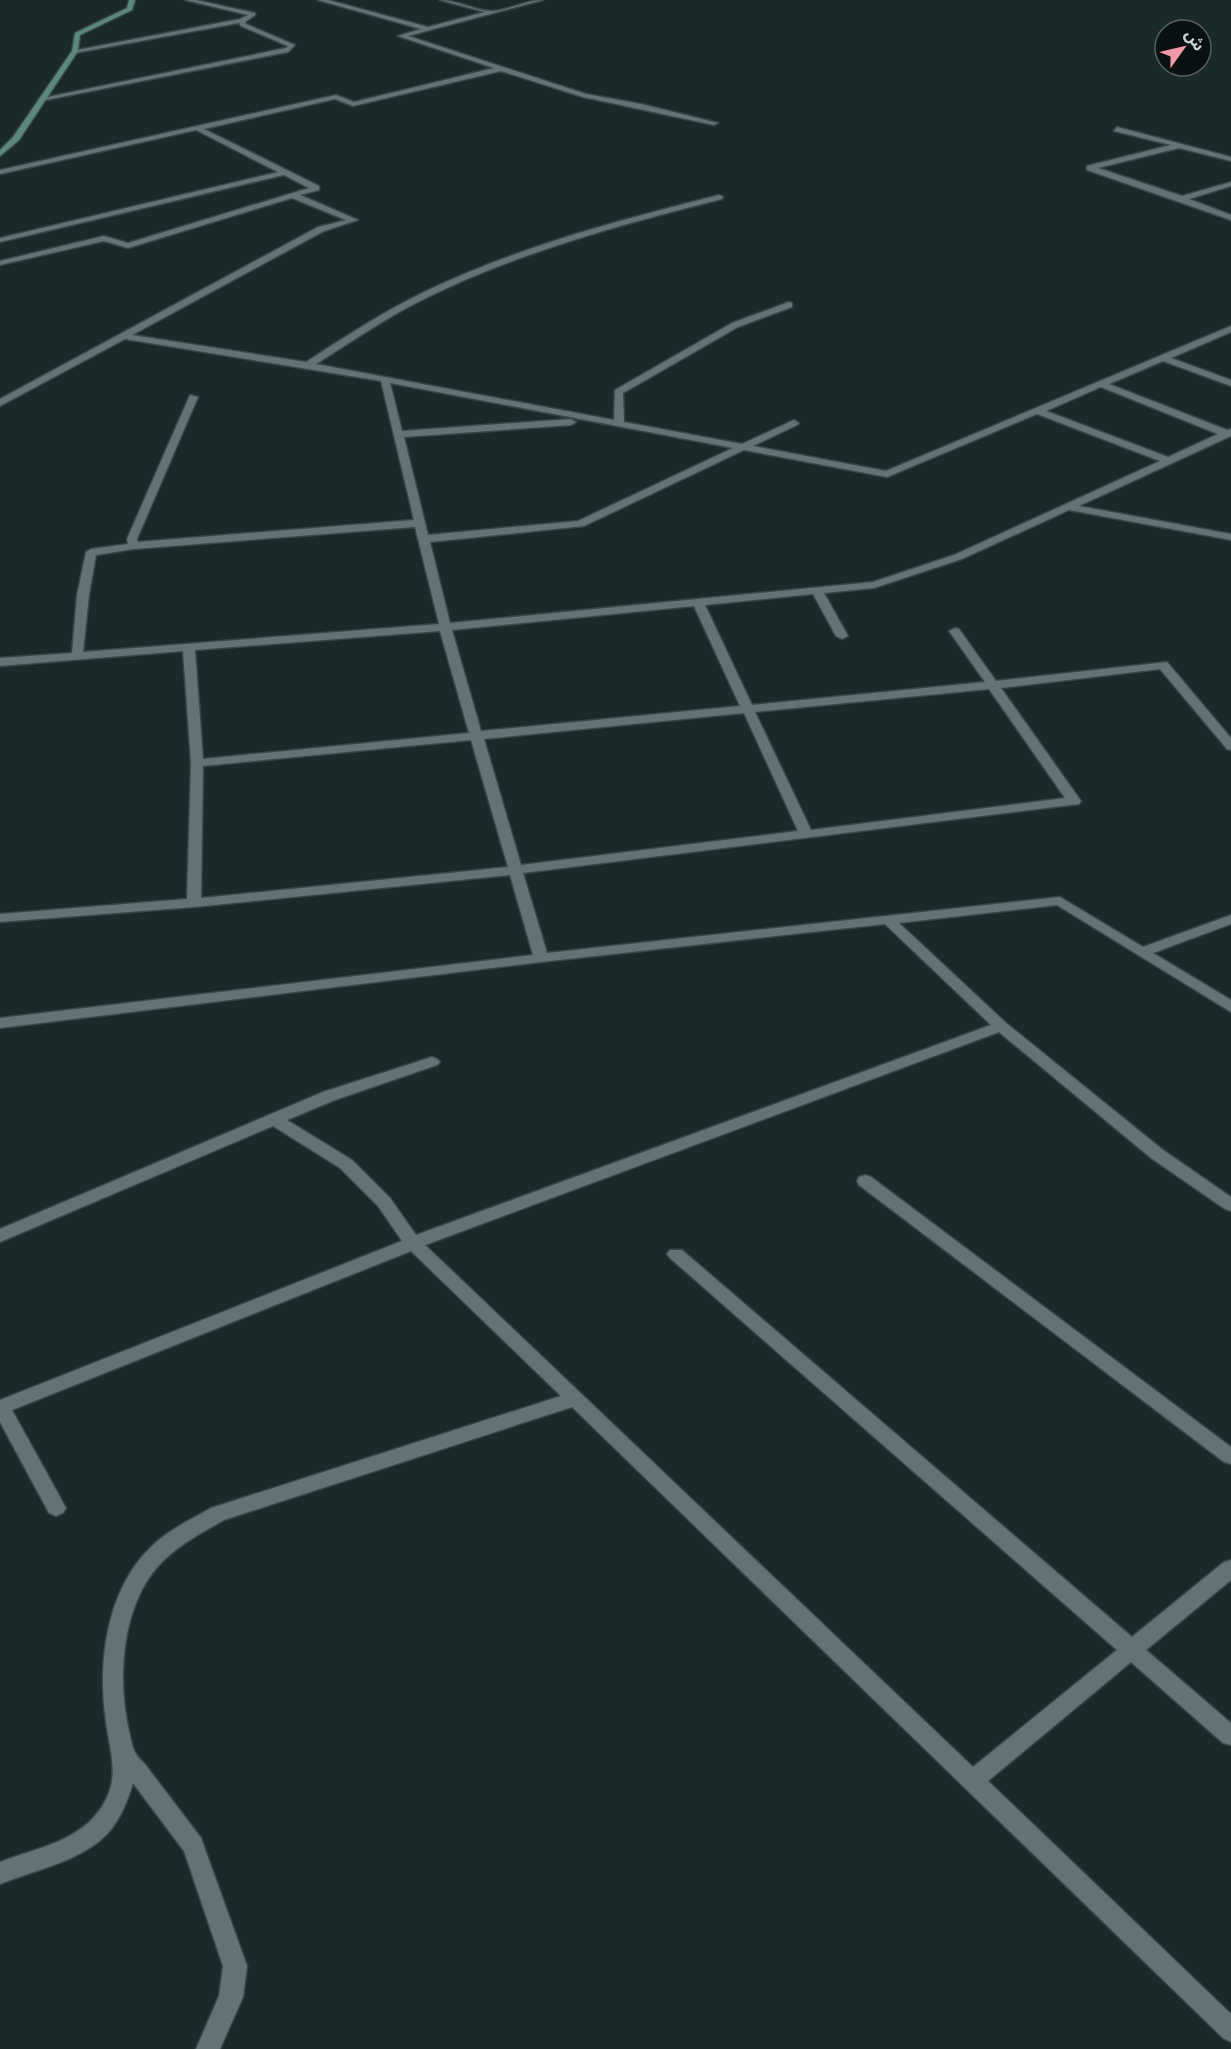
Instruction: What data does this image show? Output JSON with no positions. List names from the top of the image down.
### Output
{
  "north": "top right"
}
